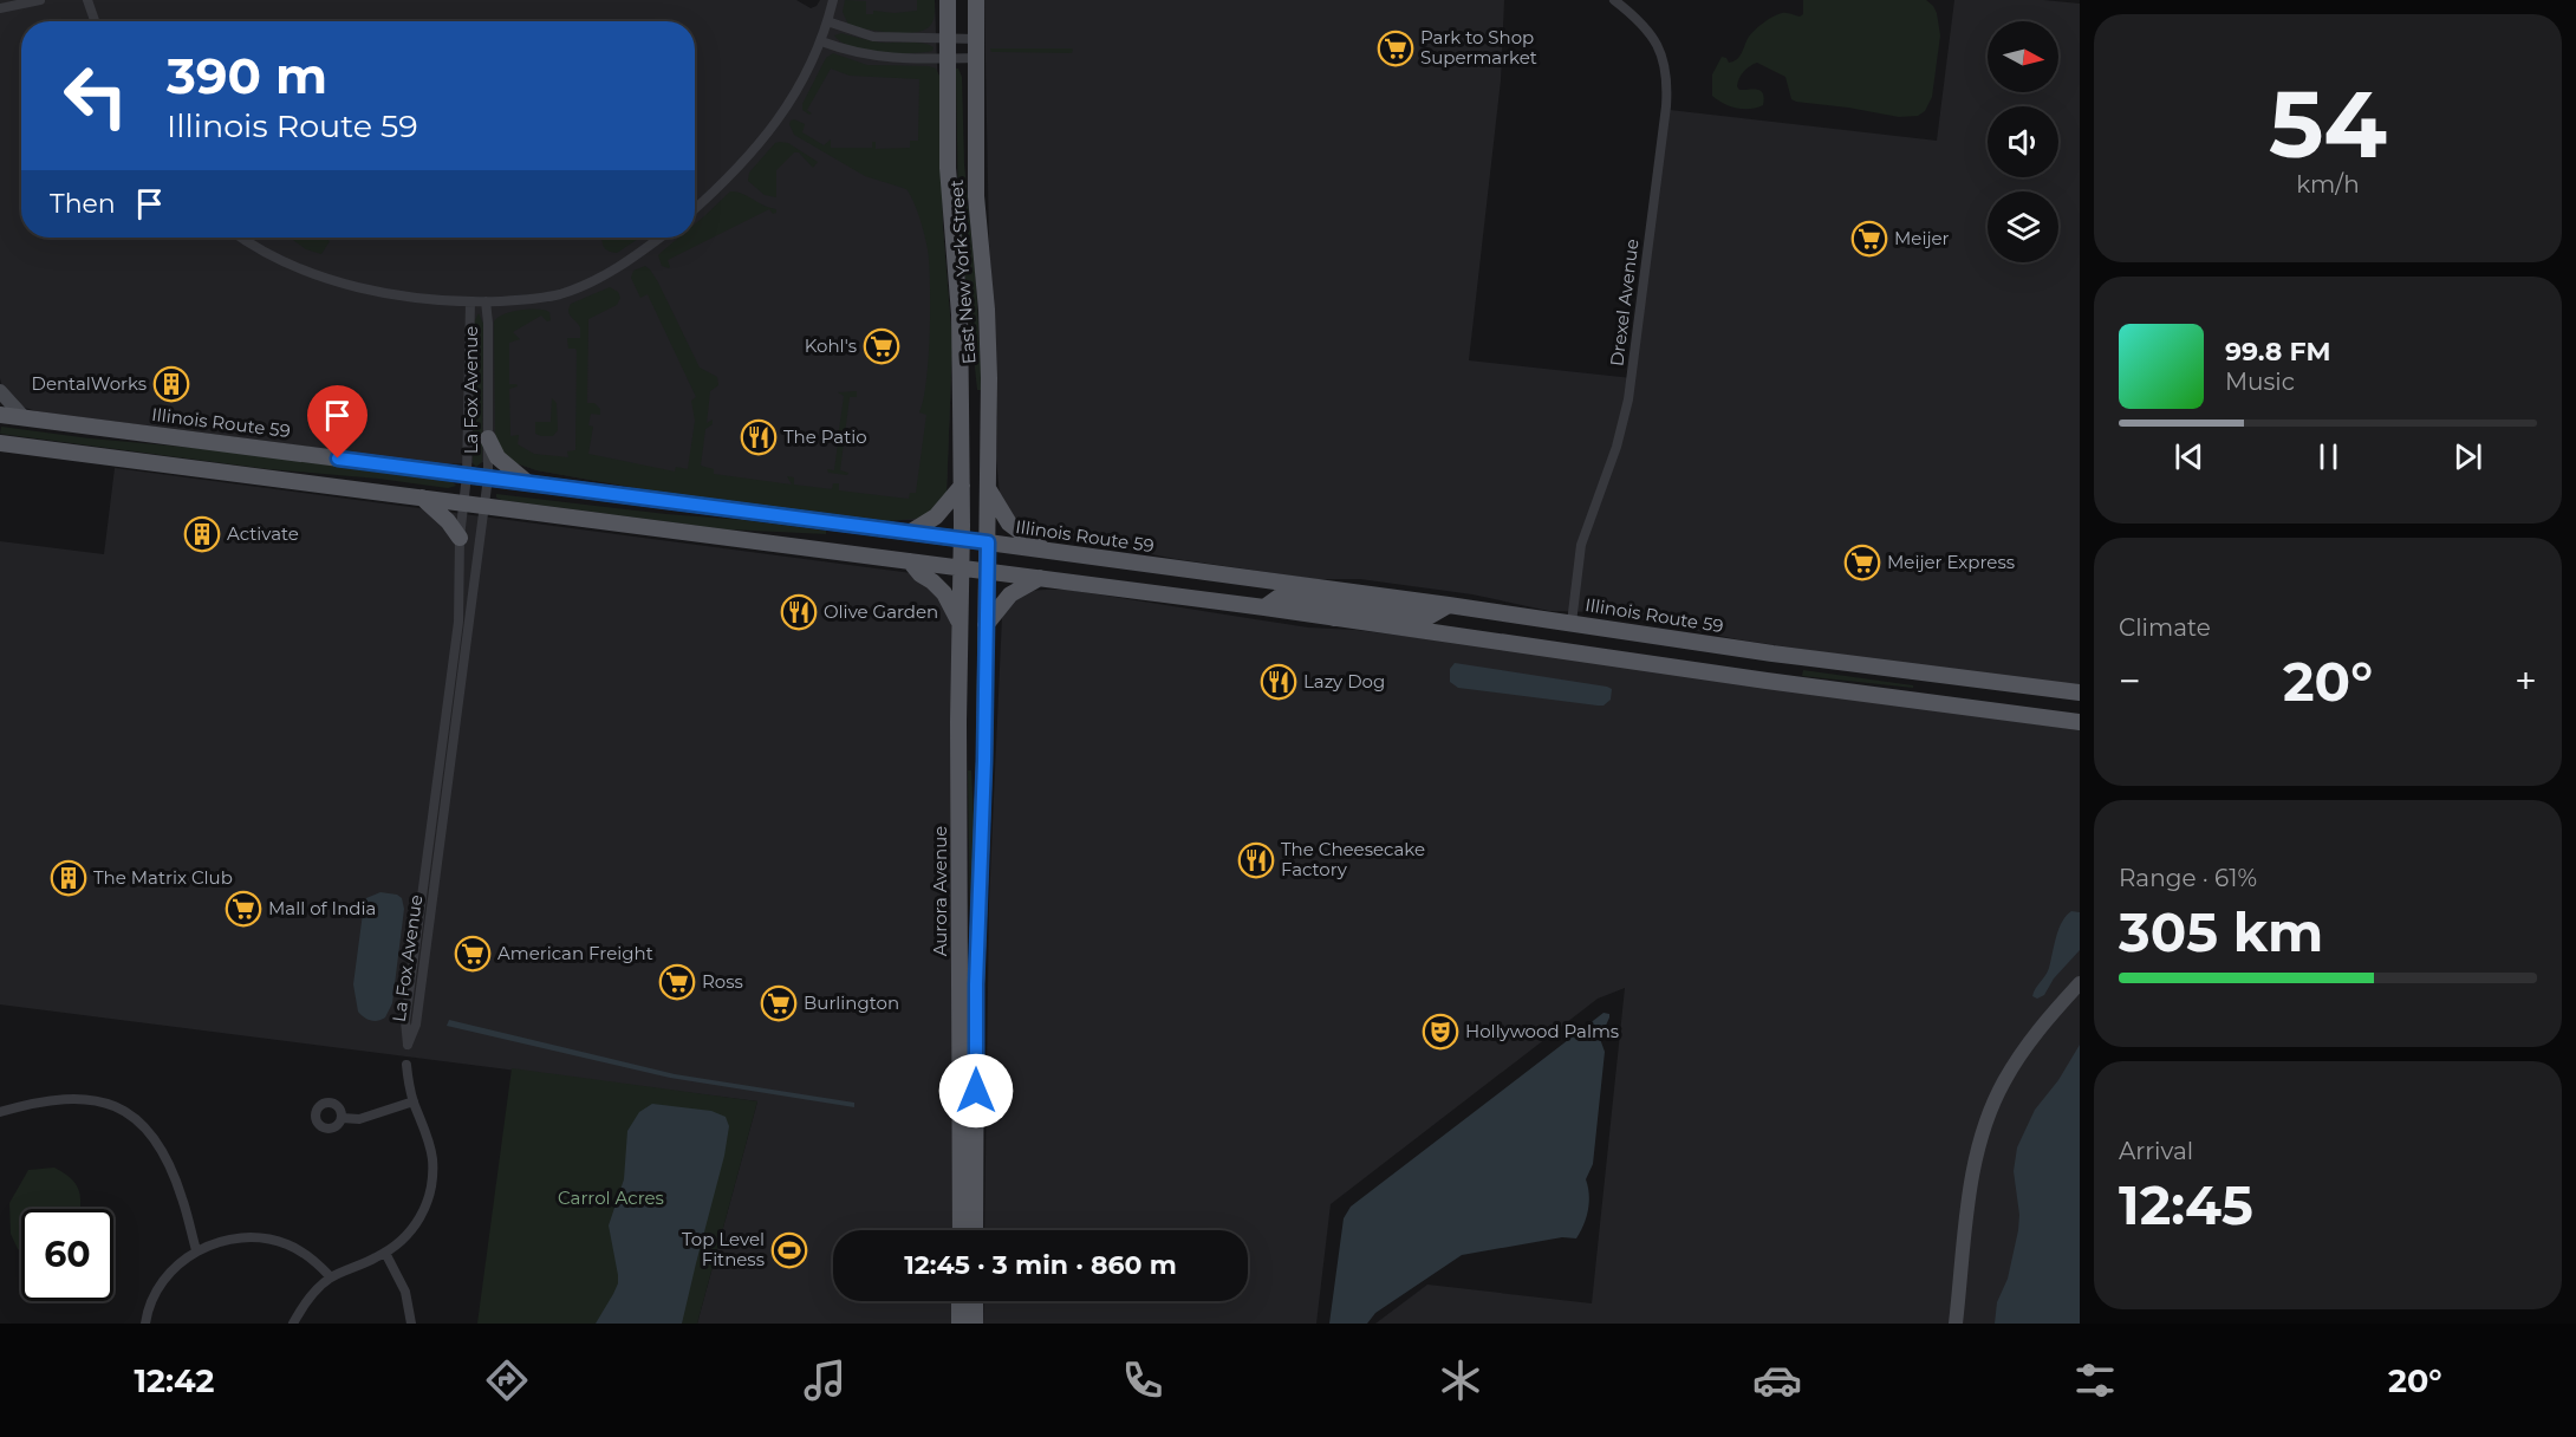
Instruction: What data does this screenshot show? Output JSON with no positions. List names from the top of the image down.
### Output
{
  "streets": {
    "main road": ["East New York Street", "Illinois Route 59", "Aurora Avenue"],
    "street": ["Drexel Avenue", "La Fox Avenue"]
  },
  "crossings": [
    ["East New York Street", "Illinois Route 59"],
    ["East New York Street", "Aurora Avenue"],
    ["Drexel Avenue", "Illinois Route 59"],
    ["La Fox Avenue", "Illinois Route 59"],
    ["Illinois Route 59", "Aurora Avenue"]
  ],
  "parks": ["Carrol Acres"],
  "places": {
    "supermarket": [
      "Park to Shop Supermarket",
      "Meijer",
      "Kohl's",
      "Meijer Express",
      "Mall of India",
      "American Freight",
      "Ross",
      "Burlington"
    ],
    "building": ["DentalWorks", "Activate", "The Matrix Club"],
    "restaurant": [
      "The Patio",
      "Olive Garden",
      "Lazy Dog",
      "The Cheesecake Factory"
    ],
    "theatre": ["Hollywood Palms"],
    "sports": ["Top Level Fitness"]
  },
  "north": "right",
  "page": {
    "tile": [
      ["54", "km/h"],
      "Climate",
      ["Range · 61%", "305 km"],
      ["Arrival", "12:45"]
    ],
    "turn": ["390 m", "Illinois Route 59"],
    "then": "Then",
    "song": ["99.8 FM", "Music"],
    "heat": ["−", "20°", "+"],
    "limit": "60",
    "trip": "12:45 · 3 min · 860 m",
    "tabs": ["12:42", "20°"]
  }
}
